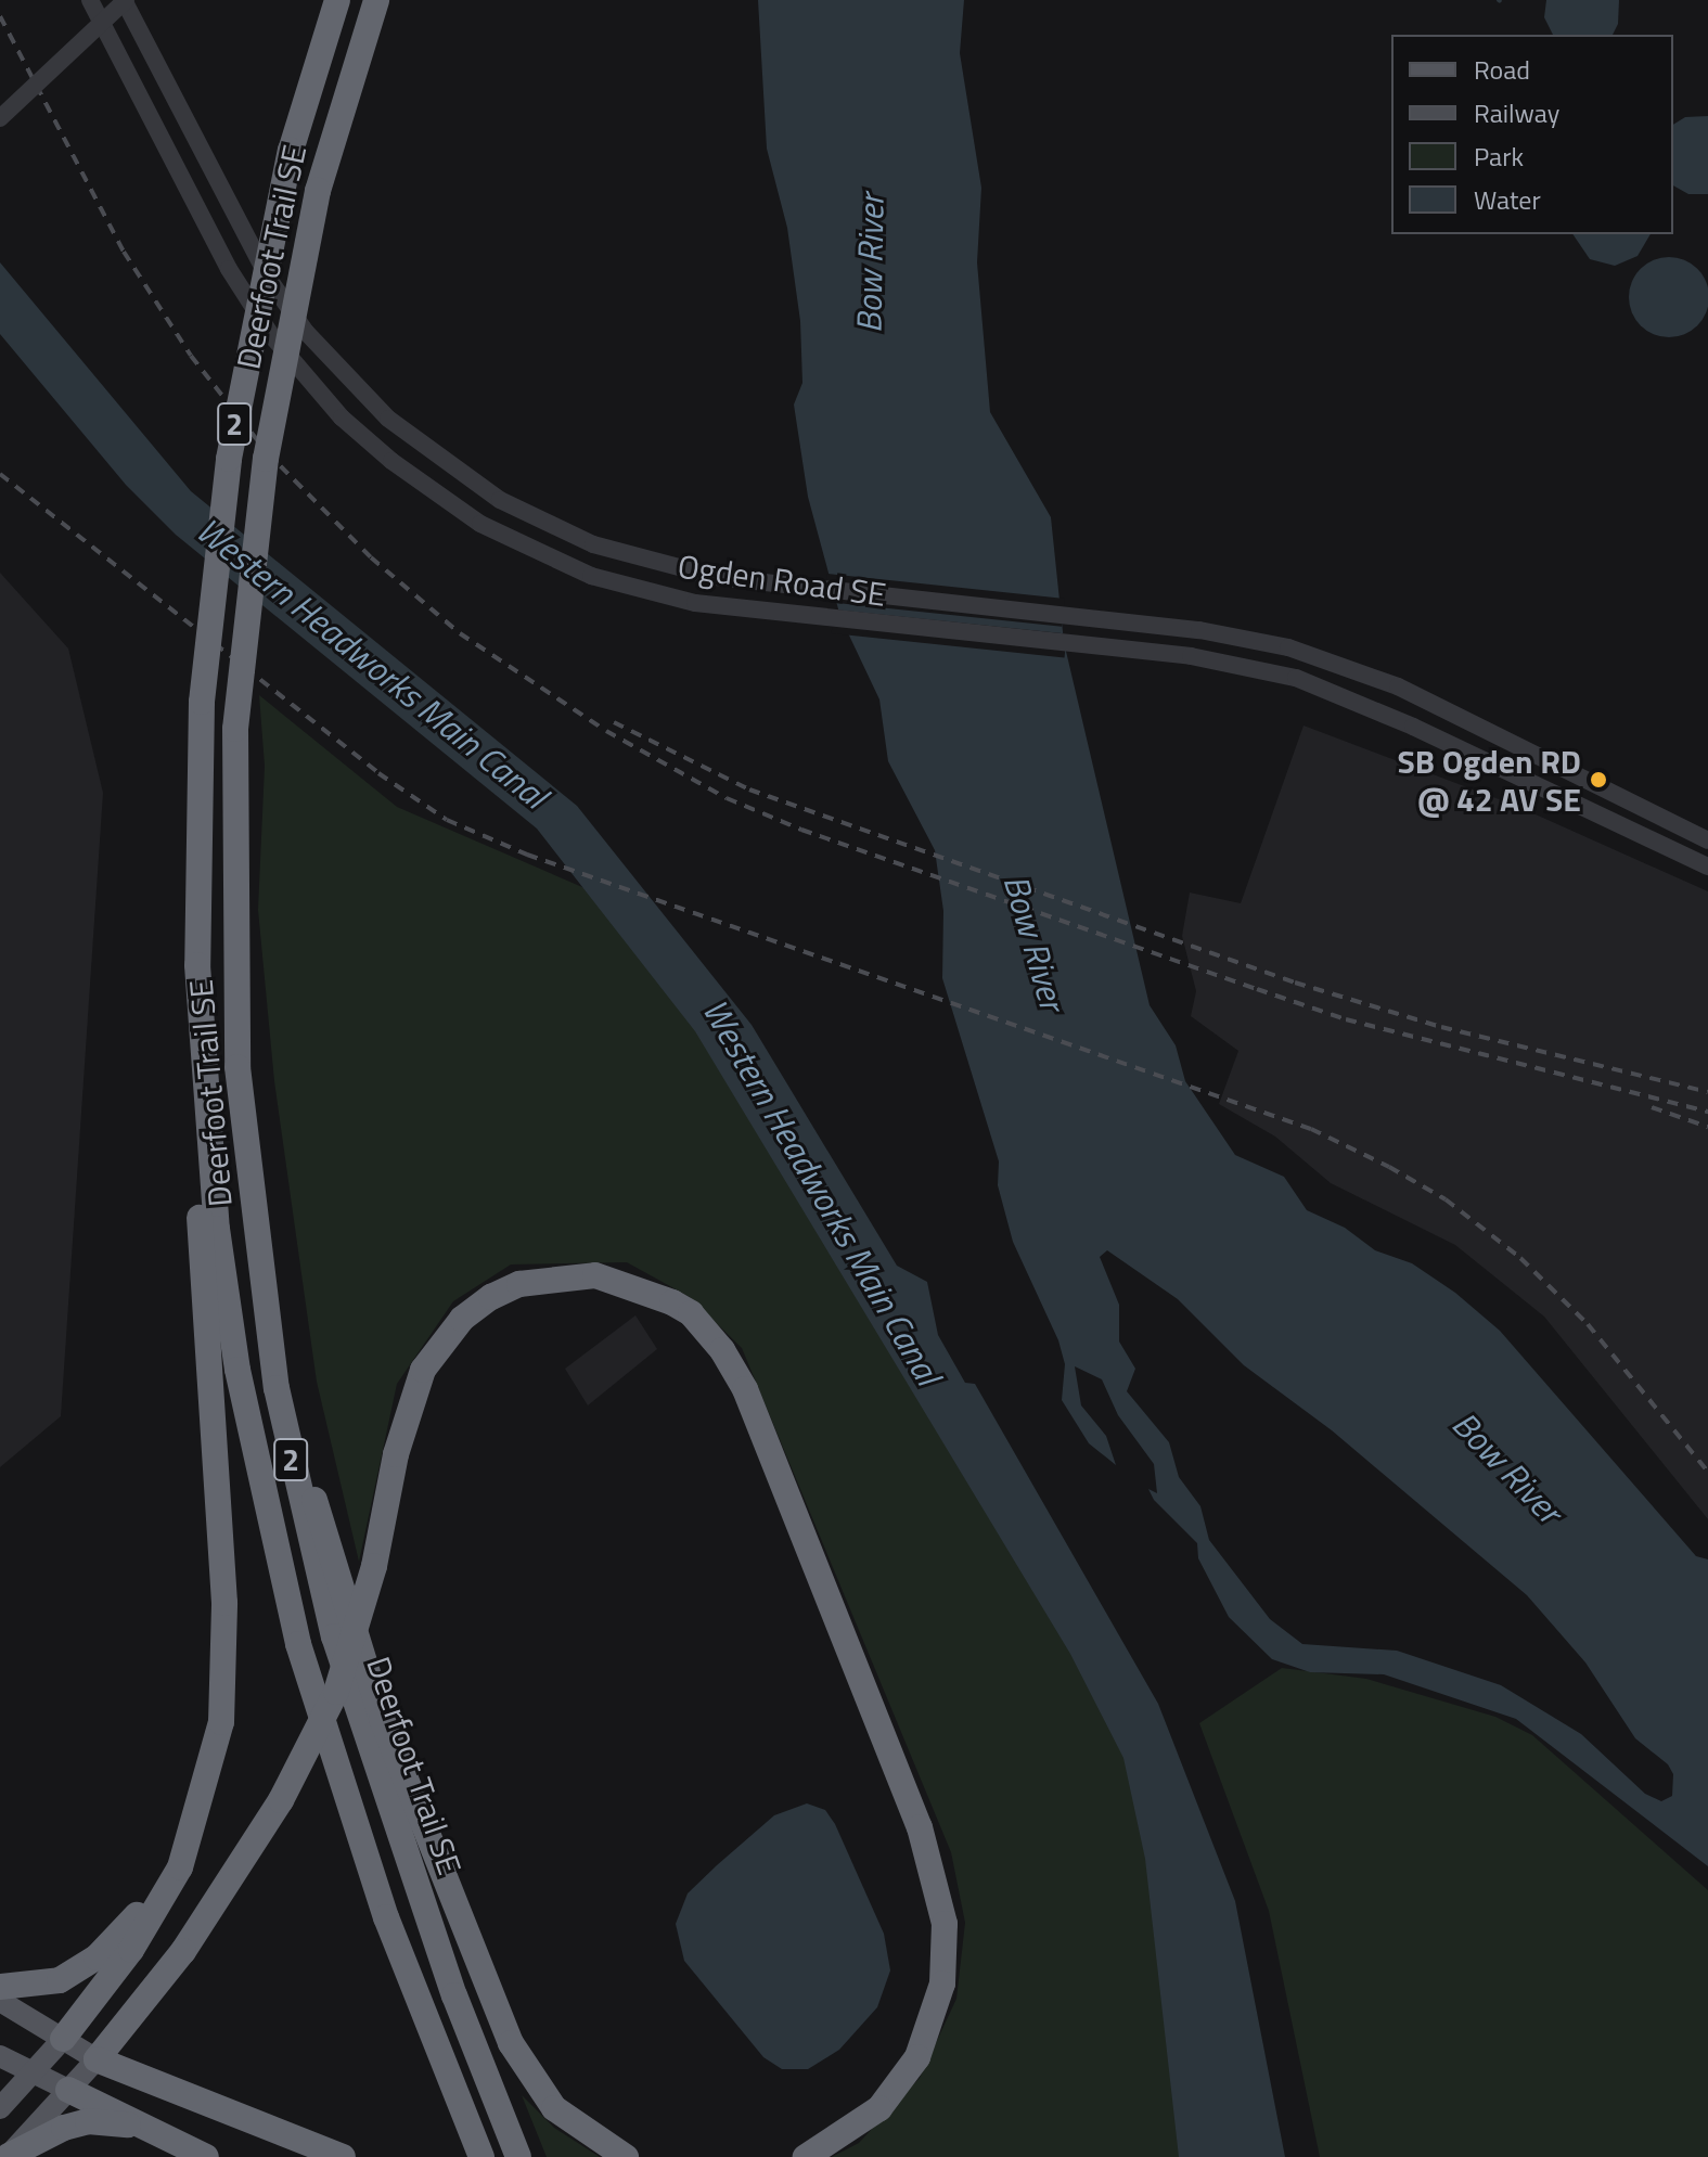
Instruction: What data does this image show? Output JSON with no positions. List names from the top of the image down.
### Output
{
  "streets": {
    "highway": ["Deerfoot Trail SE", "2"],
    "street": ["Ogden Road SE"]
  },
  "water": ["Bow River", "Western Headworks Main Canal"],
  "places": ["SB Ogden RD @ 42 AV SE"],
  "legend": [
    "Road",
    "Railway",
    "Park",
    "Water"
  ]
}
